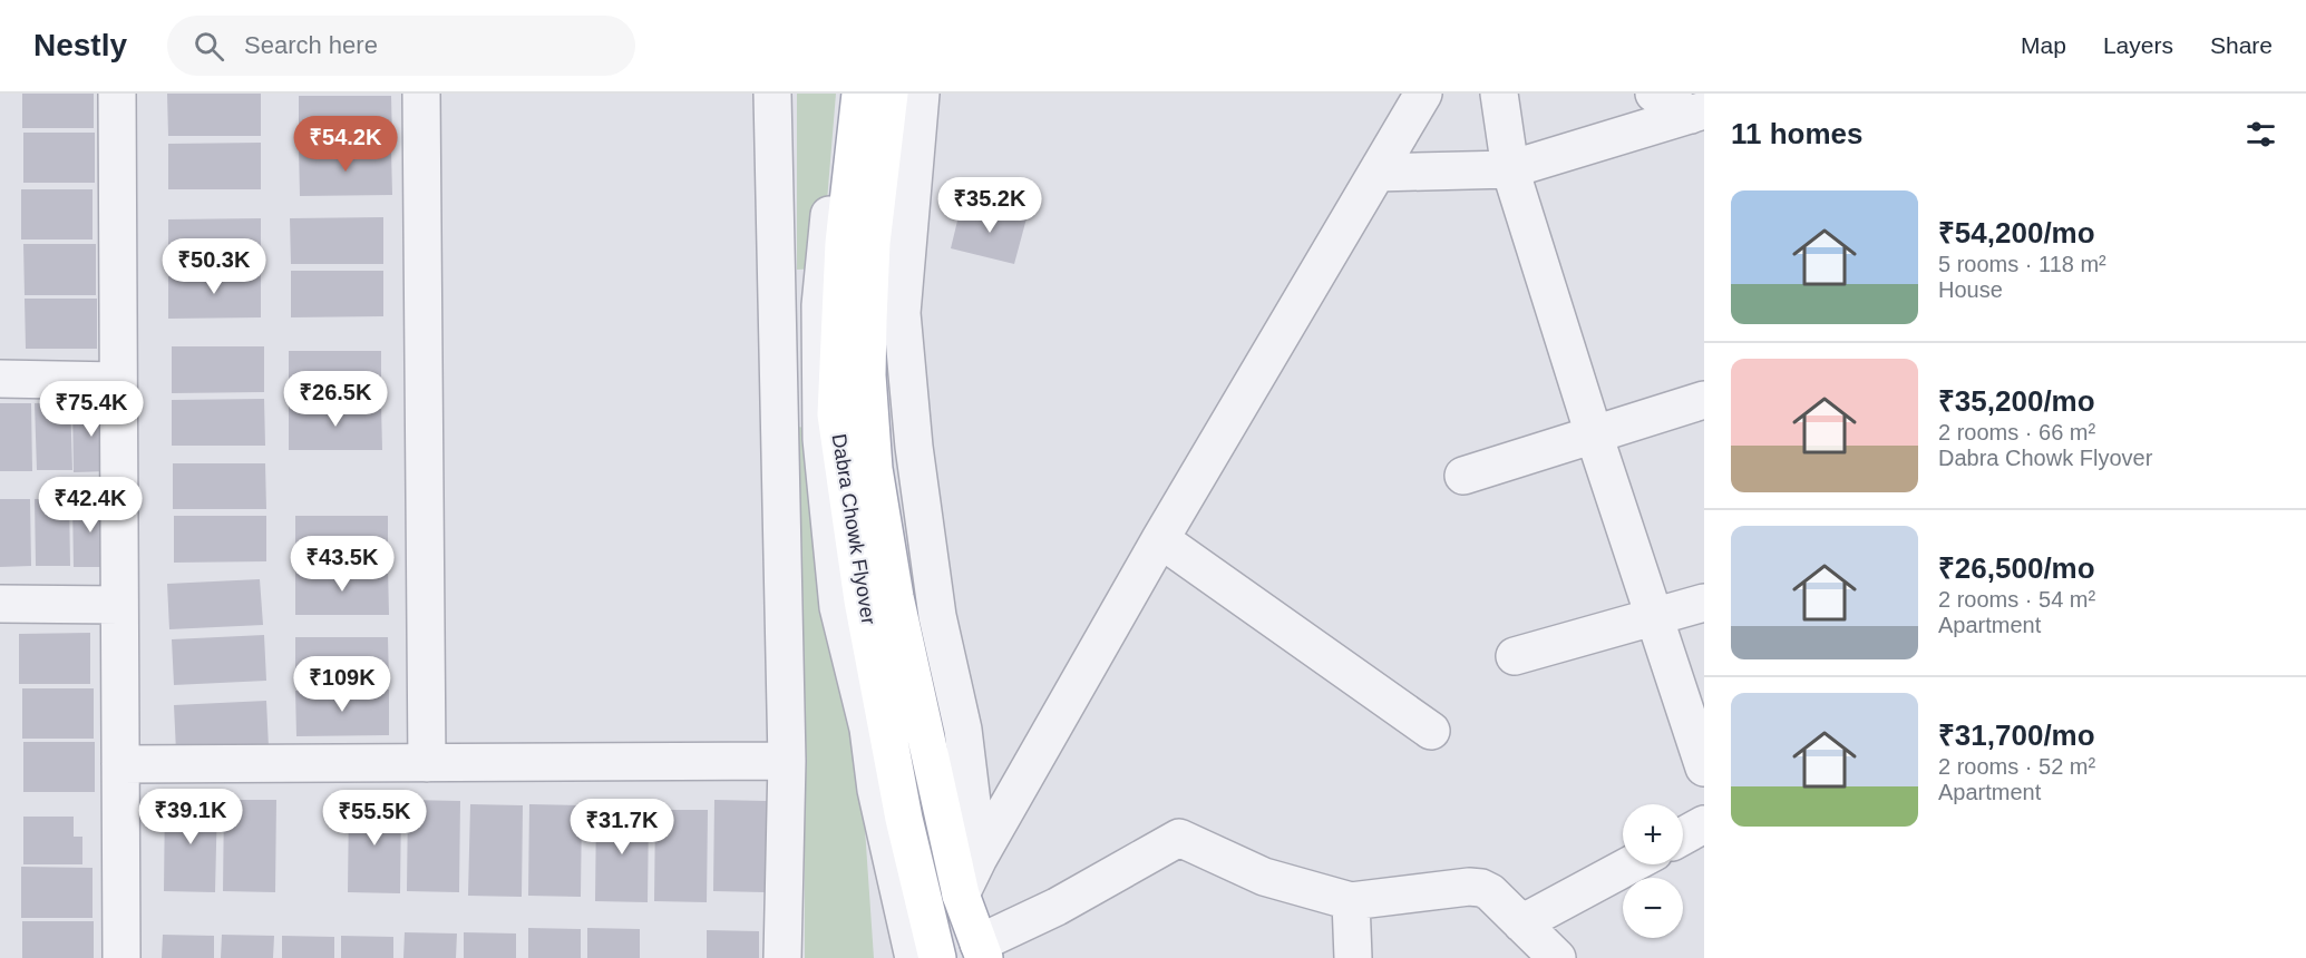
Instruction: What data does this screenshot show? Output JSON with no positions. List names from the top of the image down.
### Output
{
  "streets": {
    "main road": ["Dabra Chowk Flyover"]
  },
  "page": {
    "header": "Nestly",
    "search": "Search here",
    "nav": ["Map", "Layers", "Share"],
    "heading": "11 homes",
    "price": [
      "₹54.2K",
      "₹35.2K",
      "₹50.3K",
      "₹26.5K",
      "₹75.4K",
      "₹42.4K",
      "₹43.5K",
      "₹109K",
      "₹39.1K",
      "₹55.5K",
      "₹31.7K"
    ],
    "list": [
      {
        "name": "₹54,200/mo",
        "note": "5 rooms · 118 m² · House"
      },
      {
        "name": "₹35,200/mo",
        "note": "2 rooms · 66 m² · Dabra Chowk Flyover"
      },
      {
        "name": "₹26,500/mo",
        "note": "2 rooms · 54 m² · Apartment"
      },
      {
        "name": "₹31,700/mo",
        "note": "2 rooms · 52 m² · Apartment"
      }
    ],
    "map_buttons": ["+", "−"]
  }
}
